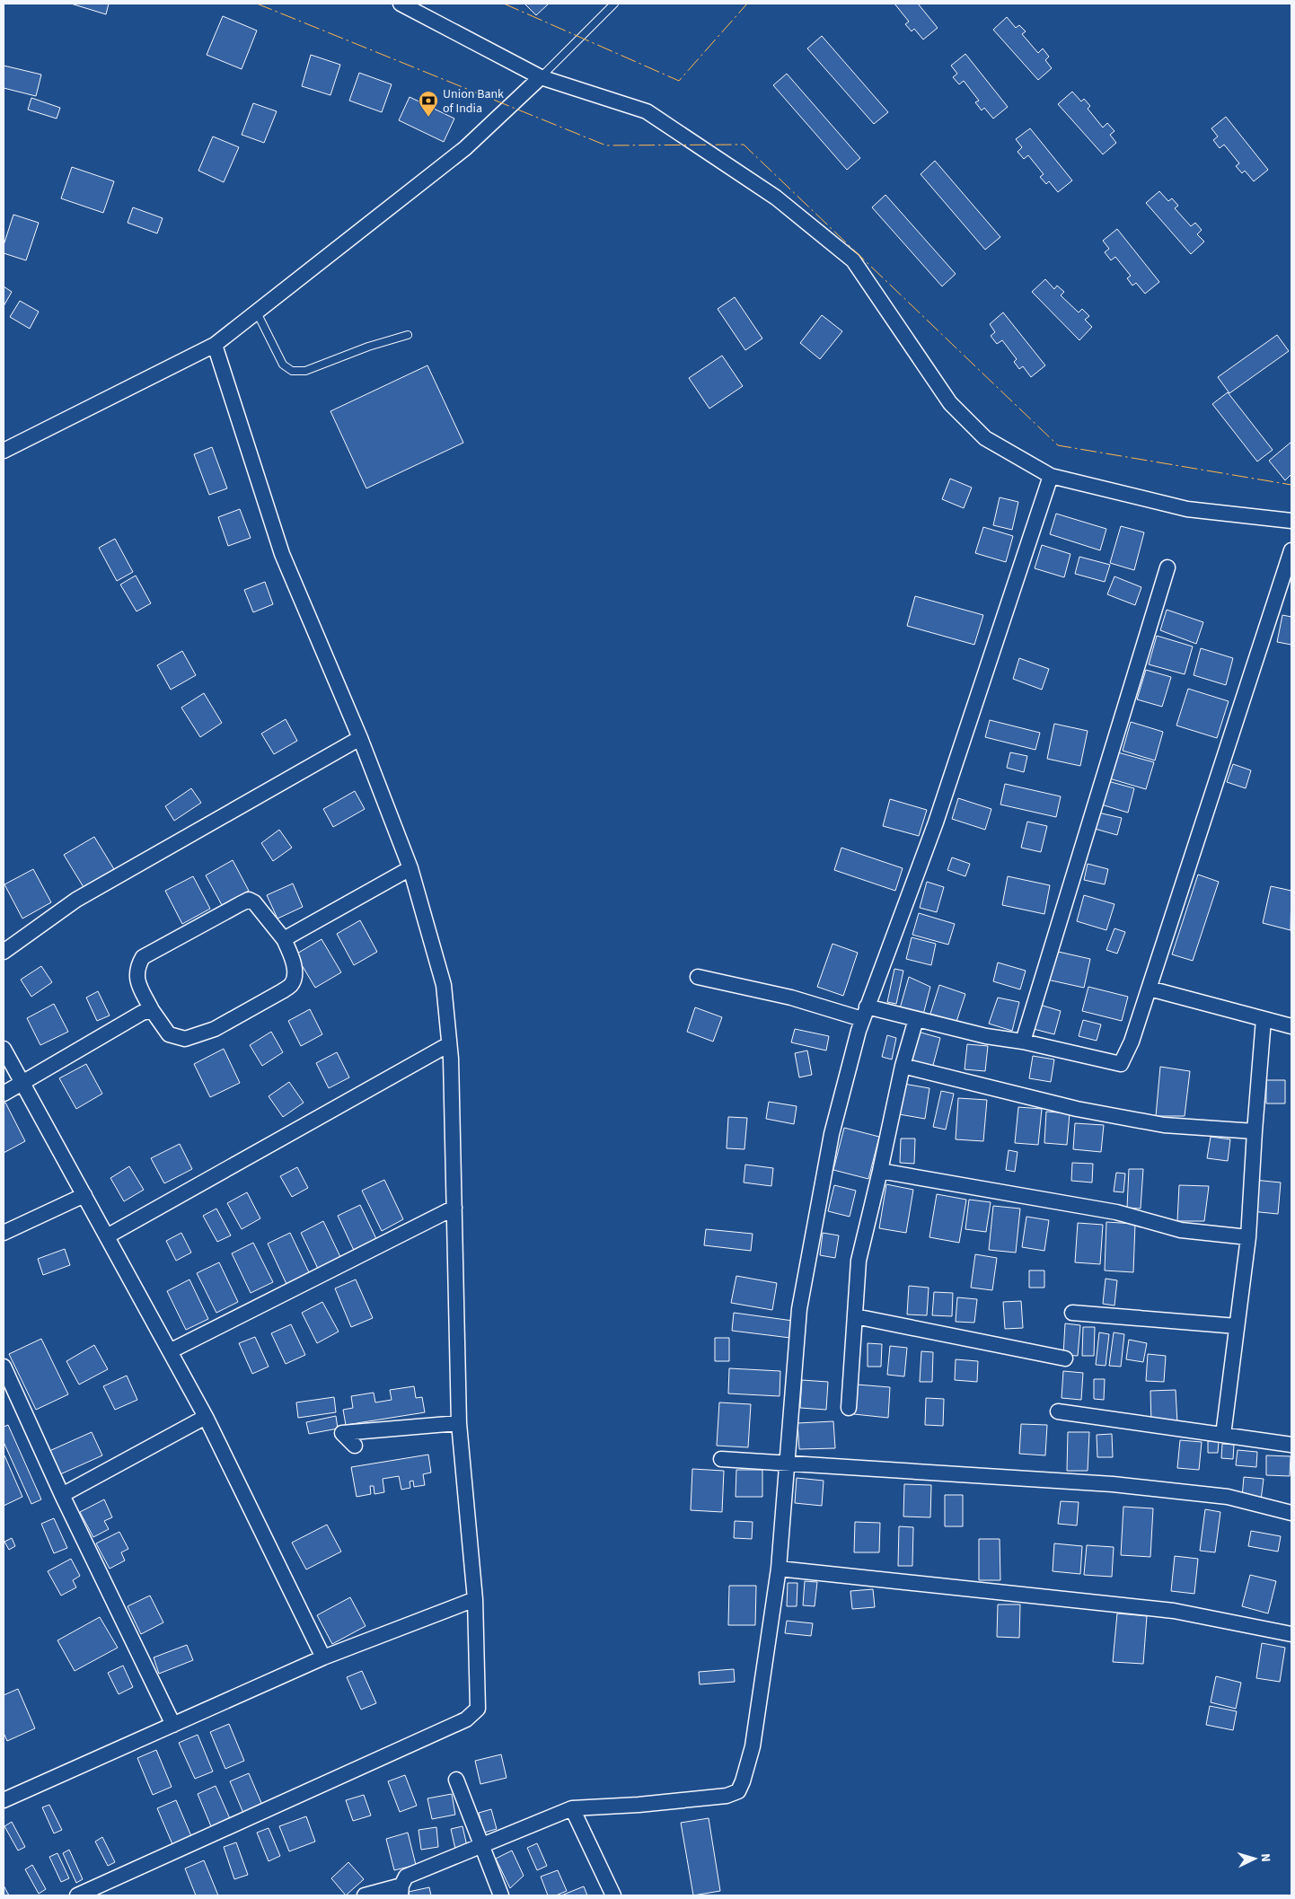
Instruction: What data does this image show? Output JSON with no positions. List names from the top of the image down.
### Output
{
  "places": {
    "bank": ["Union Bank of India"]
  },
  "north": "right"
}
